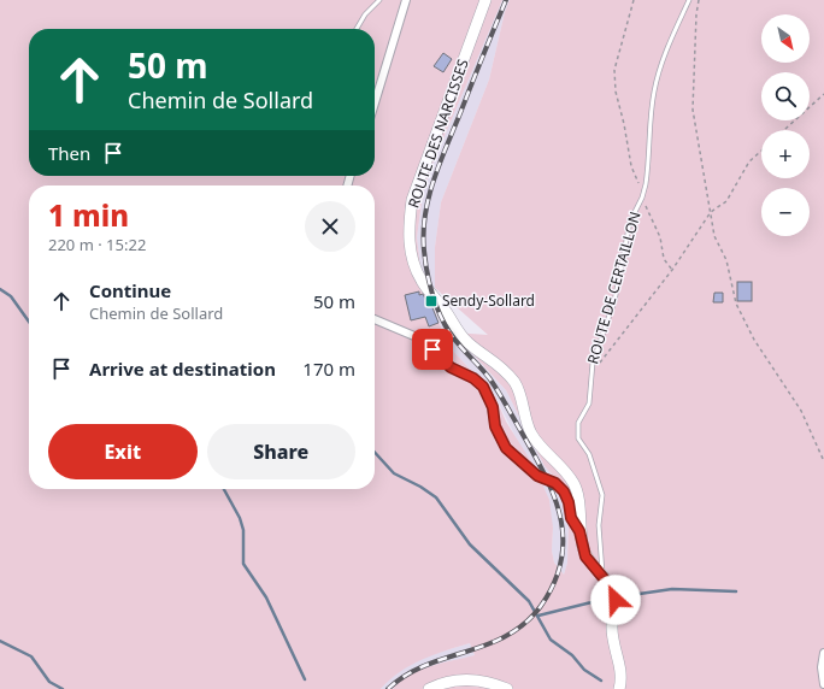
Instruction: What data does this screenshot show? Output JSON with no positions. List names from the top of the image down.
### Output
{
  "streets": {
    "street": ["ROUTE DES NARCISSES"],
    "lane": ["ROUTE DE CERTAILLON"]
  },
  "crossings": [
    ["ROUTE DES NARCISSES", "ROUTE DE CERTAILLON"]
  ],
  "places": {
    "transit": ["Sendy-Sollard"]
  },
  "north": "bottom right",
  "page": {
    "map_buttons": ["+", "−"],
    "turn": ["50 m", "Chemin de Sollard"],
    "then": "Then",
    "heading": ["1 min", "220 m · 15:22"],
    "list": [
      {
        "name": "Continue",
        "note": "Chemin de Sollard",
        "value": "50 m"
      },
      {
        "name": "Arrive at destination",
        "value": "170 m"
      }
    ],
    "buttons": ["Exit", "Share"]
  }
}
